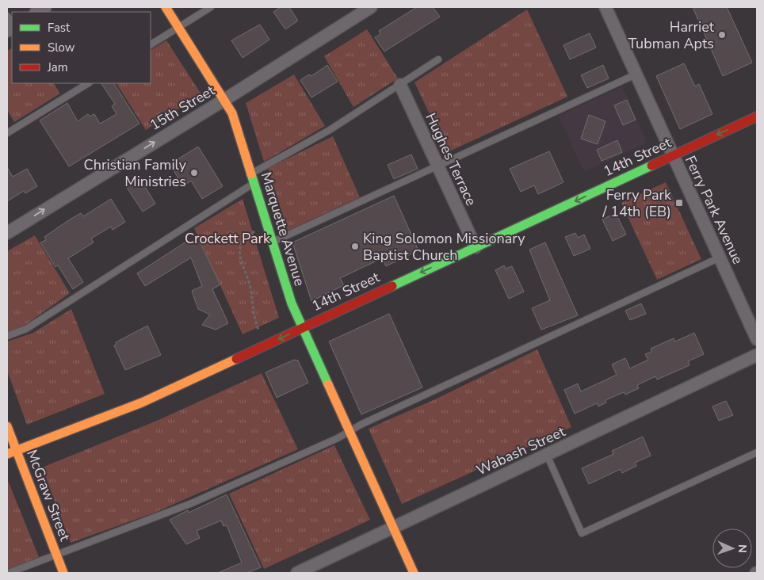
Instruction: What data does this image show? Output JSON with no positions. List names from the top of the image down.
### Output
{
  "streets": {
    "street": [
      "15th Street",
      "14th Street",
      "Hughes Terrace",
      "Ferry Park Avenue",
      "Marquette Avenue",
      "Wabash Street",
      "McGraw Street"
    ]
  },
  "crossings": [
    ["15th Street", "Marquette Avenue"],
    ["14th Street", "Hughes Terrace"],
    ["14th Street", "Ferry Park Avenue"],
    ["14th Street", "Marquette Avenue"],
    ["14th Street", "McGraw Street"],
    ["Marquette Avenue", "Wabash Street"]
  ],
  "one_way": ["15th Street", "14th Street"],
  "parks": ["Crockett Park"],
  "places": {
    "other": ["Harriet Tubman Apts", "Christian Family Ministries", "King Solomon Missionary Baptist Church"],
    "transit": ["Ferry Park / 14th (EB)"]
  },
  "legend": ["Fast", "Slow", "Jam"],
  "north": "right"
}
